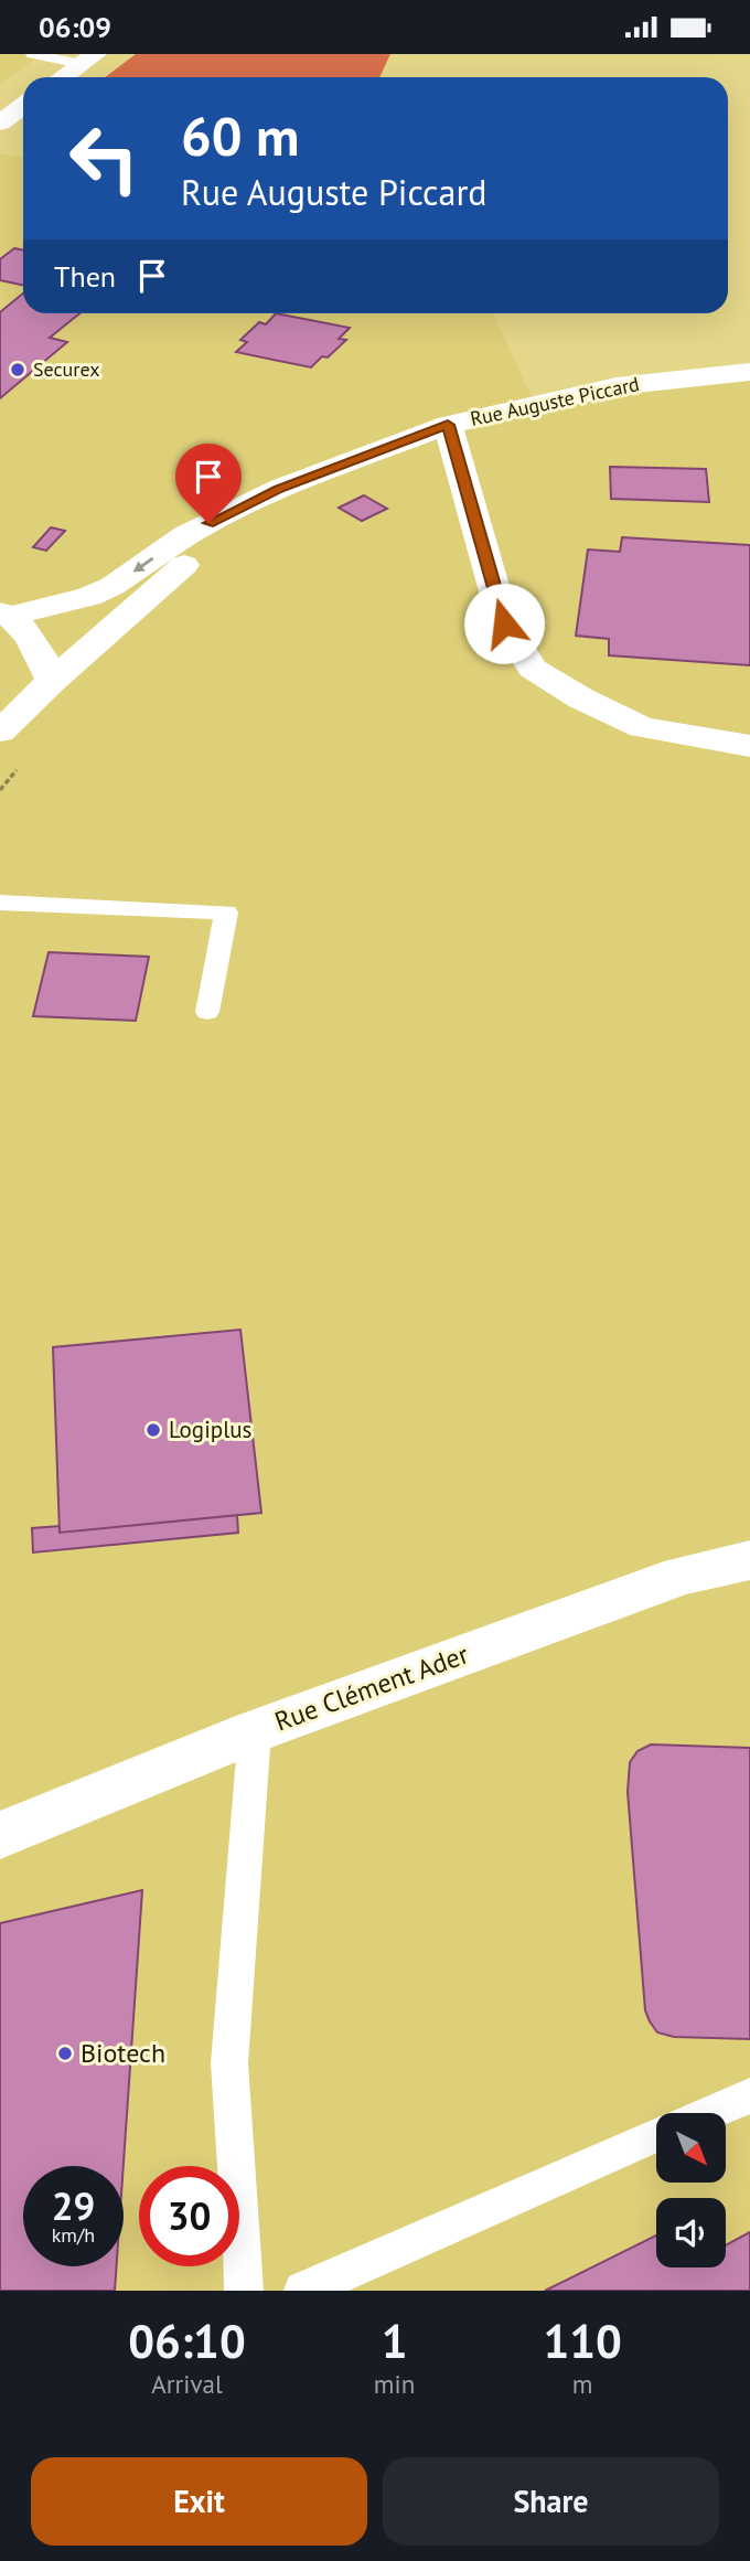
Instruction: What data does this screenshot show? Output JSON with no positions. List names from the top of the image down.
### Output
{
  "streets": {
    "street": ["Rue Auguste Piccard", "Rue Clément Ader"]
  },
  "places": ["Securex", "Logiplus", "Biotech"],
  "north": "bottom right",
  "page": {
    "status": "06:09",
    "turn": ["60 m", "Rue Auguste Piccard"],
    "then": "Then",
    "speed": "29 km/h",
    "limit": "30",
    "eta": [
      "06:10",
      "Arrival",
      "1",
      "min",
      "110",
      "m"
    ],
    "buttons": ["Exit", "Share"]
  }
}
